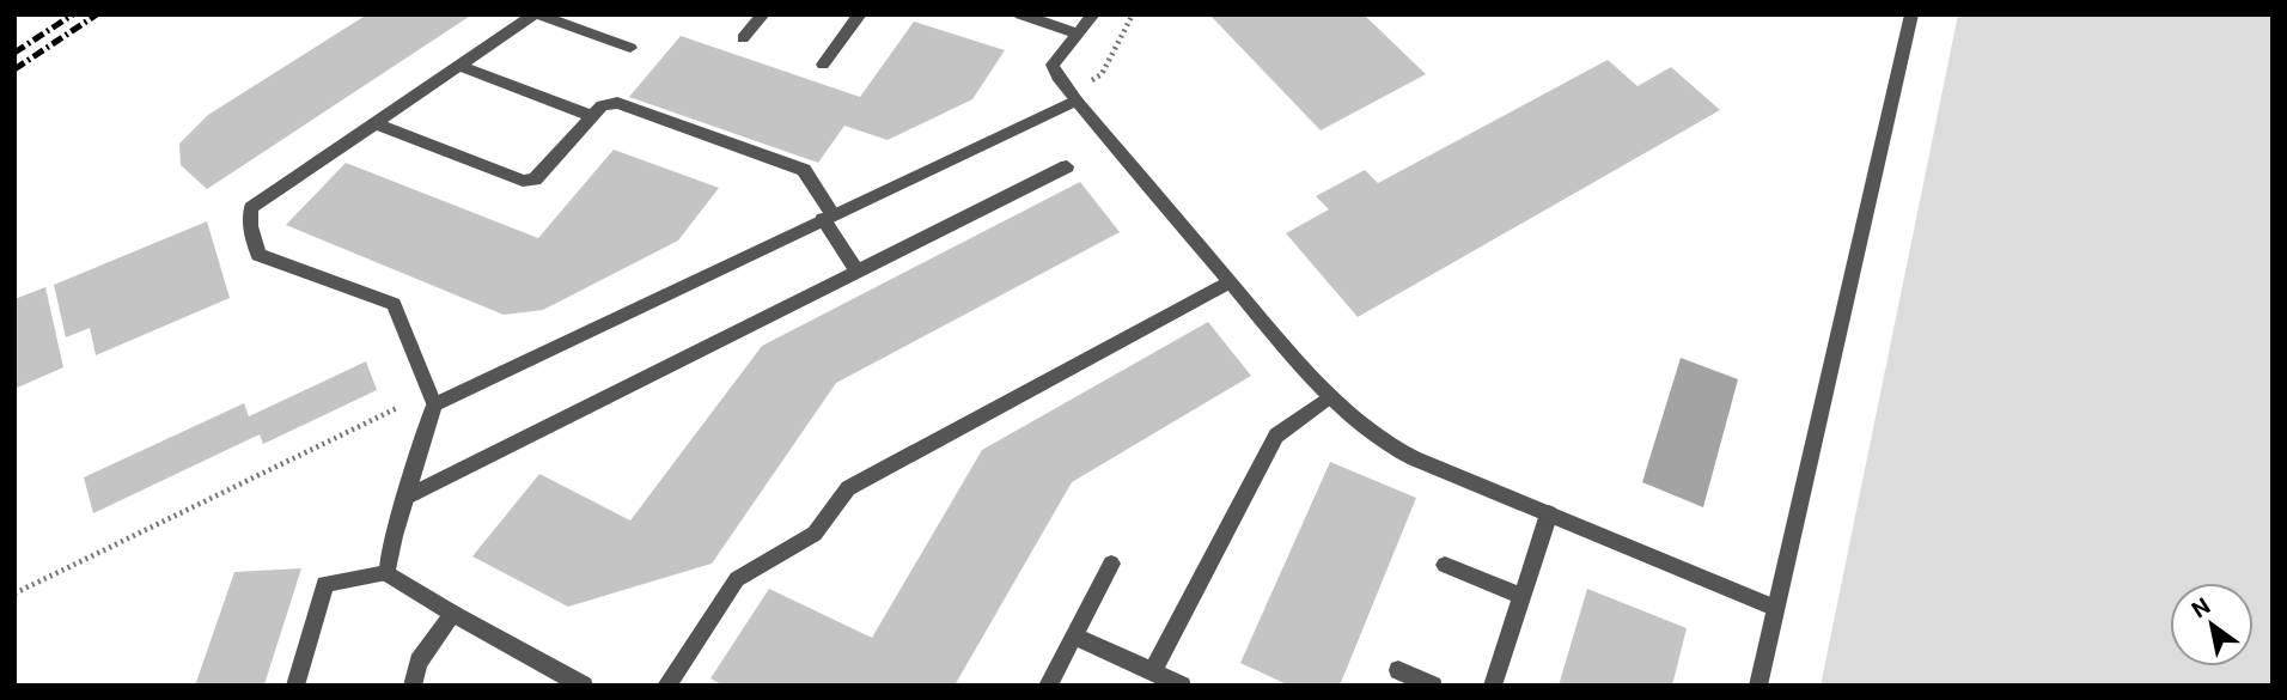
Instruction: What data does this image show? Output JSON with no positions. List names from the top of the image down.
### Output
{
  "north": "top left"
}
